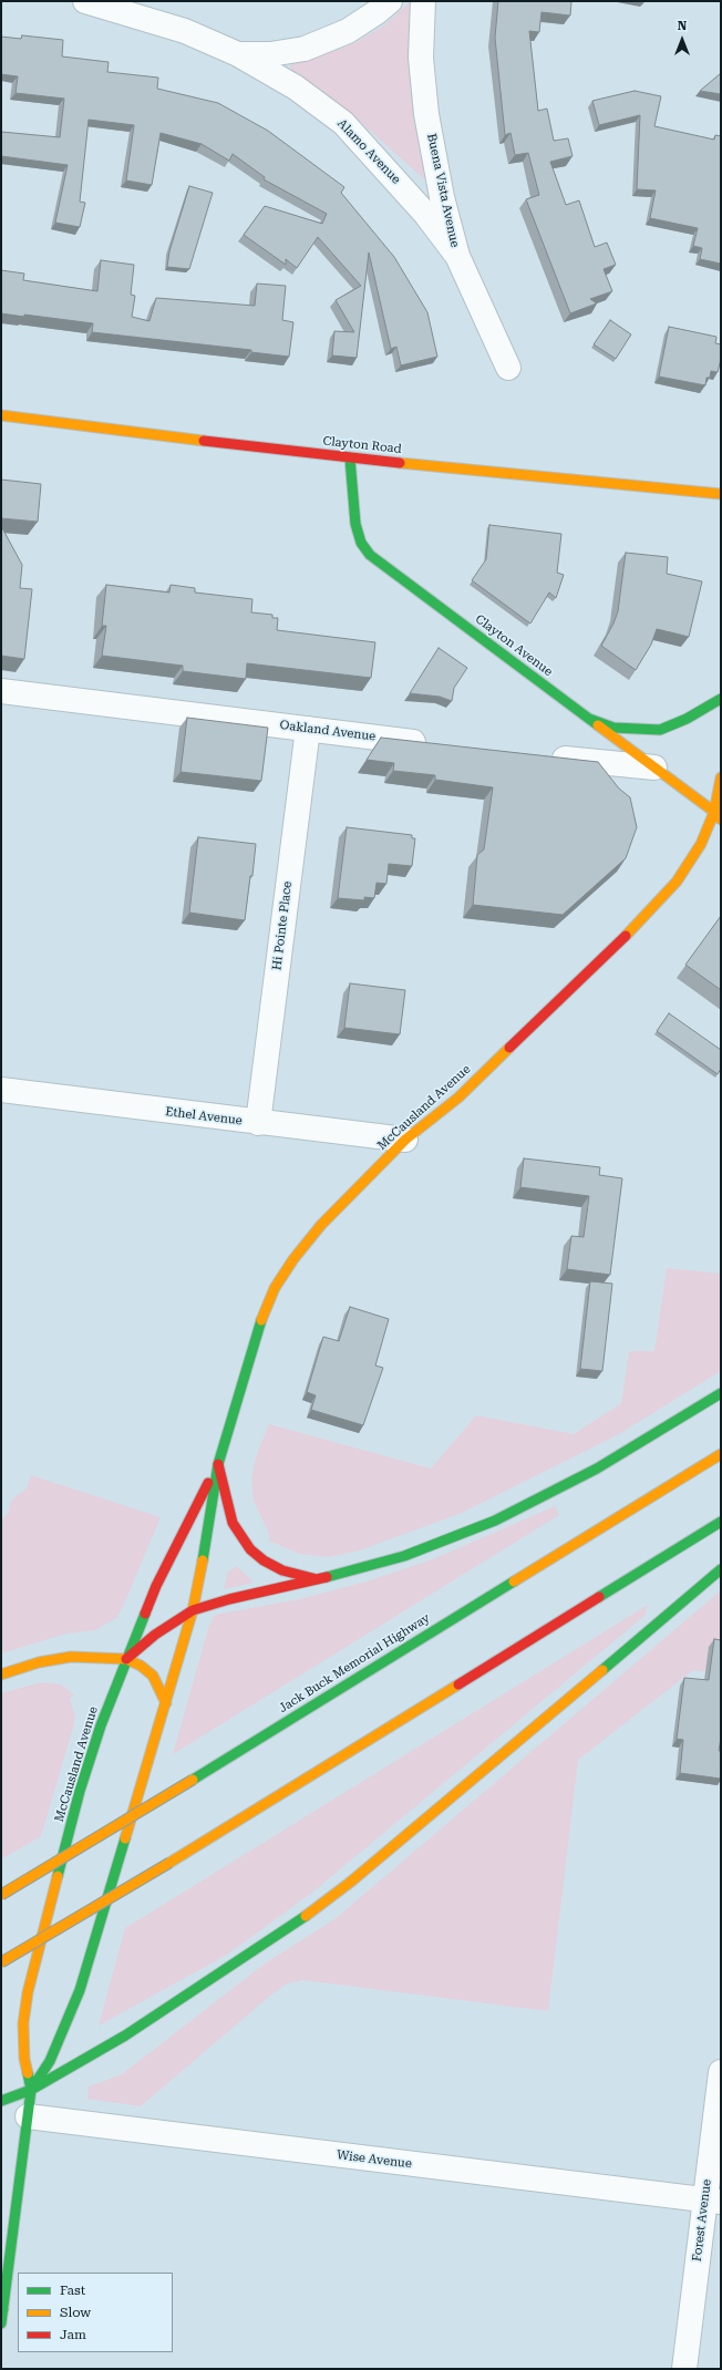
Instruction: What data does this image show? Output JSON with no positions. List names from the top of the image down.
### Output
{
  "streets": {
    "main road": [
      "Clayton Road",
      "Clayton Avenue",
      "McCausland Avenue",
      "Jack Buck Memorial Highway"
    ],
    "street": [
      "Alamo Avenue",
      "Buena Vista Avenue",
      "Oakland Avenue",
      "Hi Pointe Place",
      "Ethel Avenue",
      "Wise Avenue",
      "Forest Avenue"
    ]
  },
  "crossings": [
    ["Alamo Avenue", "Buena Vista Avenue"],
    ["Clayton Road", "Clayton Avenue"],
    ["Clayton Avenue", "McCausland Avenue"],
    ["Oakland Avenue", "Hi Pointe Place"],
    ["Hi Pointe Place", "Ethel Avenue"],
    ["McCausland Avenue", "Ethel Avenue"],
    ["McCausland Avenue", "Wise Avenue"],
    ["Wise Avenue", "Forest Avenue"]
  ],
  "legend": ["Fast", "Slow", "Jam"],
  "north": "top"
}
